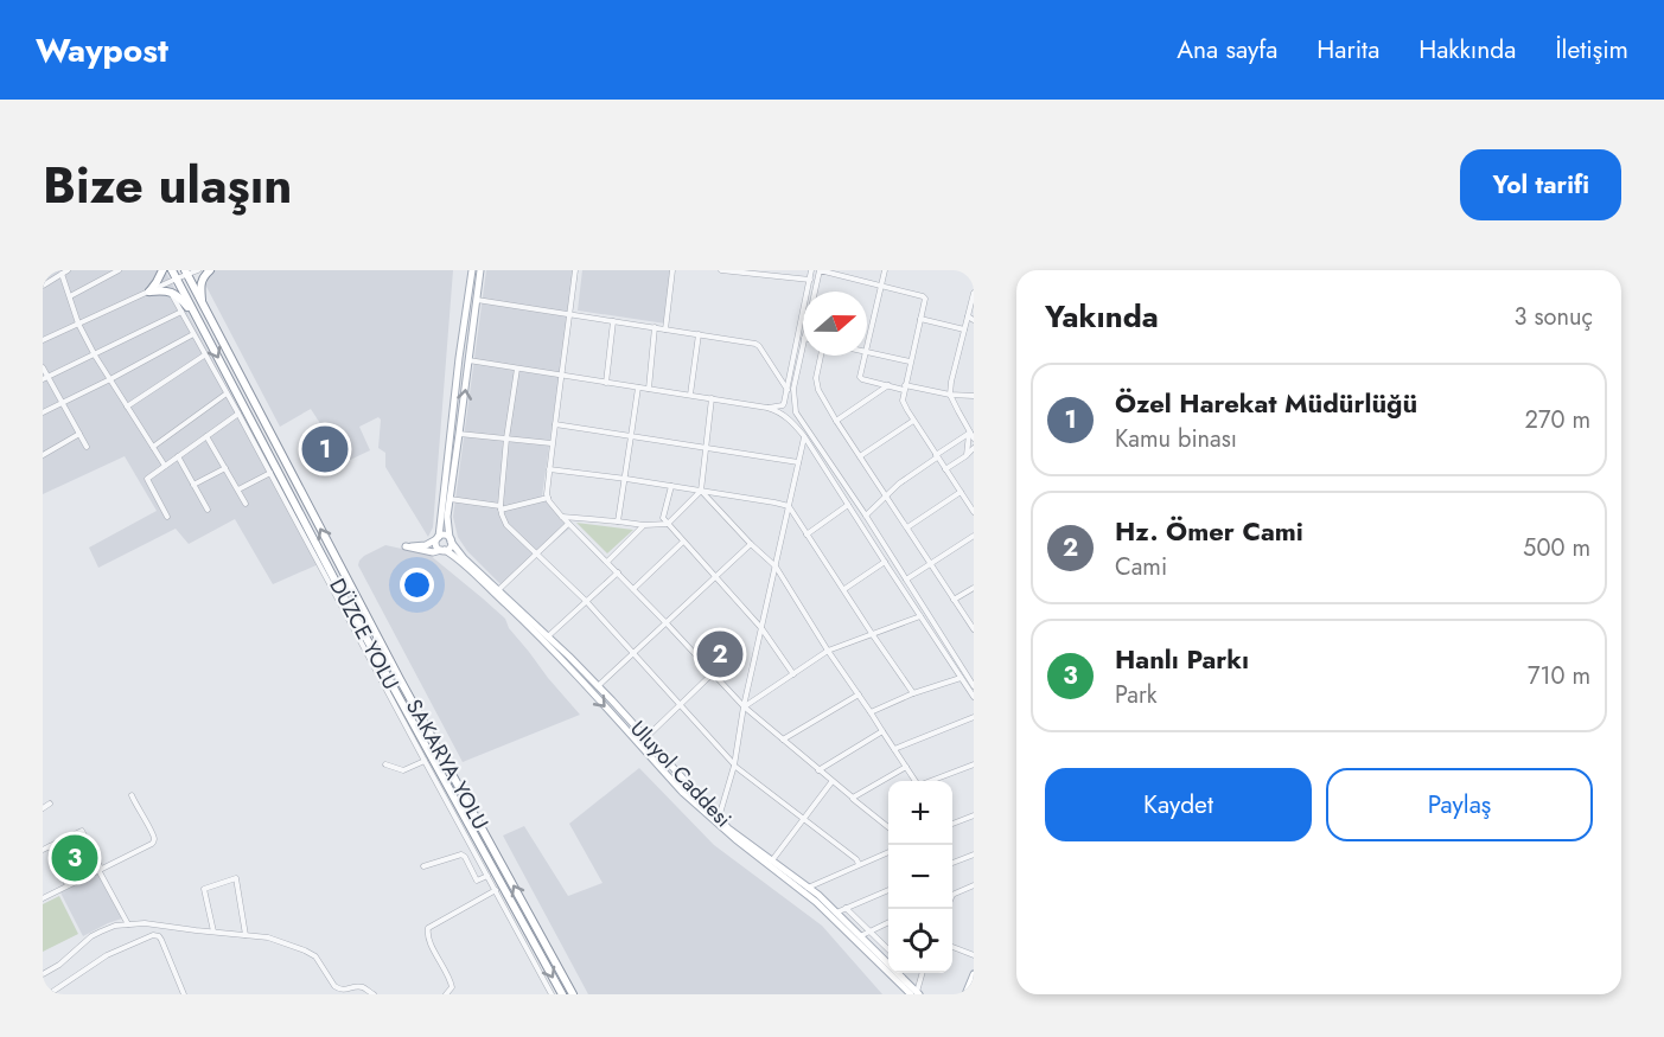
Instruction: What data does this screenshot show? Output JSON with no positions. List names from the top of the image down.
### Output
{
  "streets": {
    "highway": ["DÜZCE YOLU", "SAKARYA YOLU"],
    "main road": ["Uluyol Caddesi"]
  },
  "one_way": ["DÜZCE YOLU", "SAKARYA YOLU"],
  "north": "right",
  "page": {
    "header": "Waypost",
    "nav": [
      "Ana sayfa",
      "Harita",
      "Hakkında",
      "İletişim"
    ],
    "title": "Bize ulaşın",
    "buttons": [
      "Yol tarifi",
      ["Kaydet", "Paylaş"]
    ],
    "heading": ["Yakında", "3 sonuç"],
    "list": [
      {
        "mark": "1",
        "name": "Özel Harekat Müdürlüğü",
        "note": "Kamu binası",
        "value": "270 m"
      },
      {
        "mark": "2",
        "name": "Hz. Ömer Cami",
        "note": "Cami",
        "value": "500 m"
      },
      {
        "mark": "3",
        "name": "Hanlı Parkı",
        "note": "Park",
        "value": "710 m"
      }
    ],
    "pins": ["1", "2", "3"],
    "map_buttons": ["+", "−"]
  }
}
